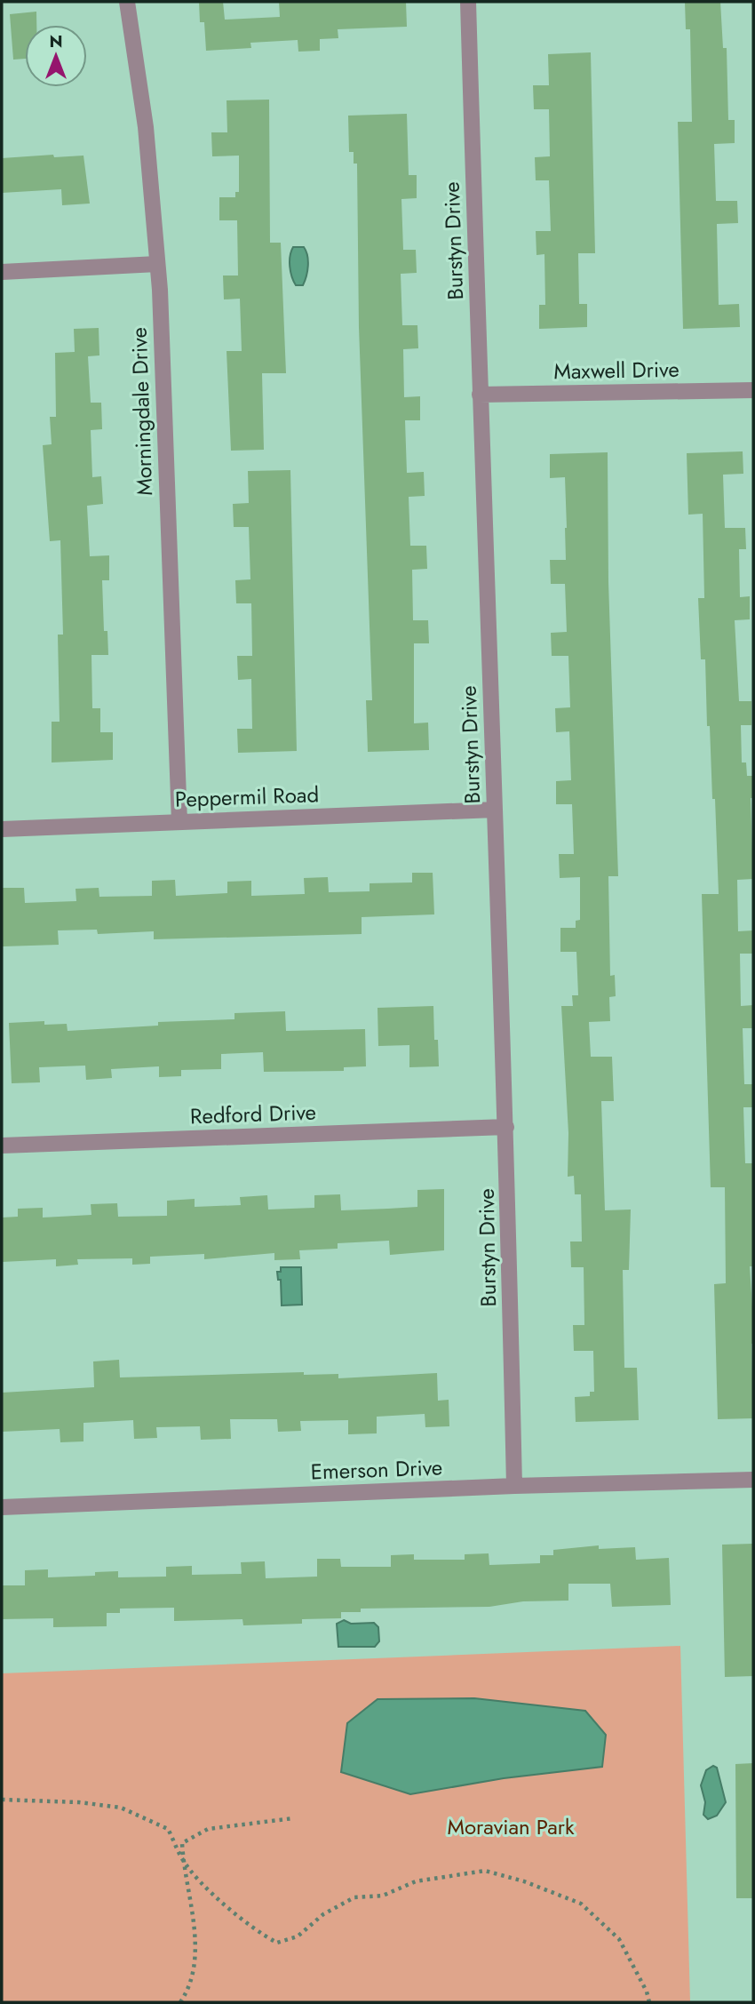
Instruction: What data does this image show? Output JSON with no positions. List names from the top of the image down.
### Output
{
  "streets": {
    "street": [
      "Burstyn Drive",
      "Maxwell Drive",
      "Morningdale Drive",
      "Peppermil Road",
      "Redford Drive",
      "Emerson Drive"
    ]
  },
  "crossings": [
    ["Burstyn Drive", "Maxwell Drive"],
    ["Burstyn Drive", "Peppermil Road"],
    ["Burstyn Drive", "Redford Drive"],
    ["Burstyn Drive", "Emerson Drive"],
    ["Morningdale Drive", "Peppermil Road"]
  ],
  "parks": ["Moravian Park"],
  "north": "top"
}
